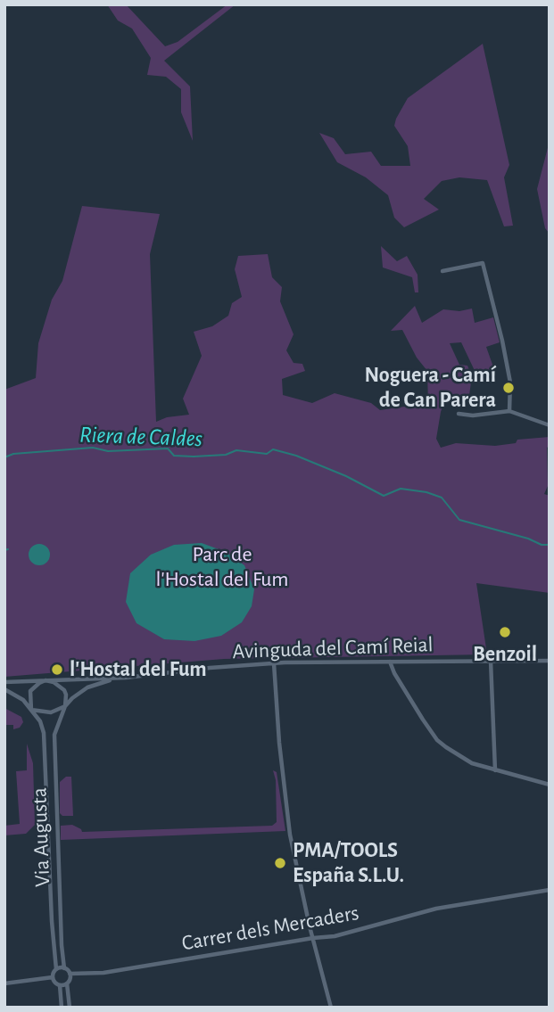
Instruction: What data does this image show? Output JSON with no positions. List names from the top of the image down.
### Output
{
  "streets": {
    "street": ["Avinguda del Camí Reial", "Via Augusta", "Carrer dels Mercaders"]
  },
  "crossings": [
    ["Avinguda del Camí Reial", "Via Augusta"],
    ["Via Augusta", "Carrer dels Mercaders"]
  ],
  "water": ["Riera de Caldes"],
  "parks": ["Parc de l'Hostal del Fum"],
  "places": [
    "Noguera - Camí de Can Parera",
    "Benzoil",
    "l'Hostal del Fum",
    "PMA/TOOLS España S.L.U."
  ]
}
